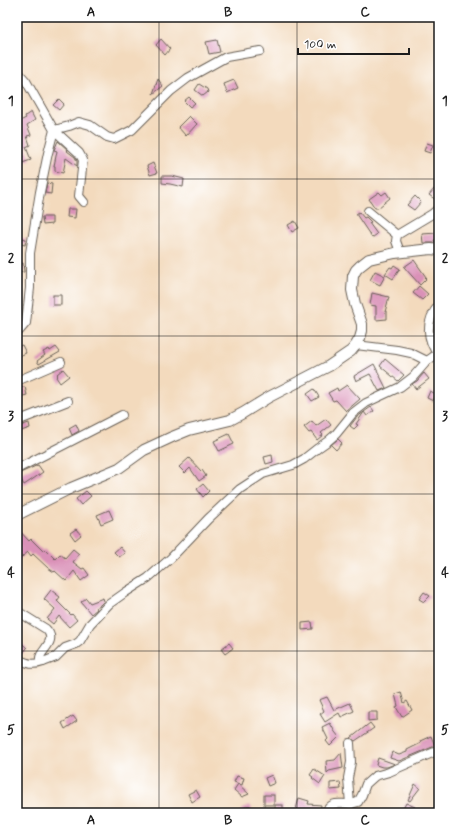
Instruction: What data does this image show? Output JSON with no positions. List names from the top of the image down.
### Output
{
  "scale_bar": "100 m",
  "grid": {
    "columns": ["A", "B", "C"],
    "rows": [
      "1",
      "2",
      "3",
      "4",
      "5"
    ]
  }
}
